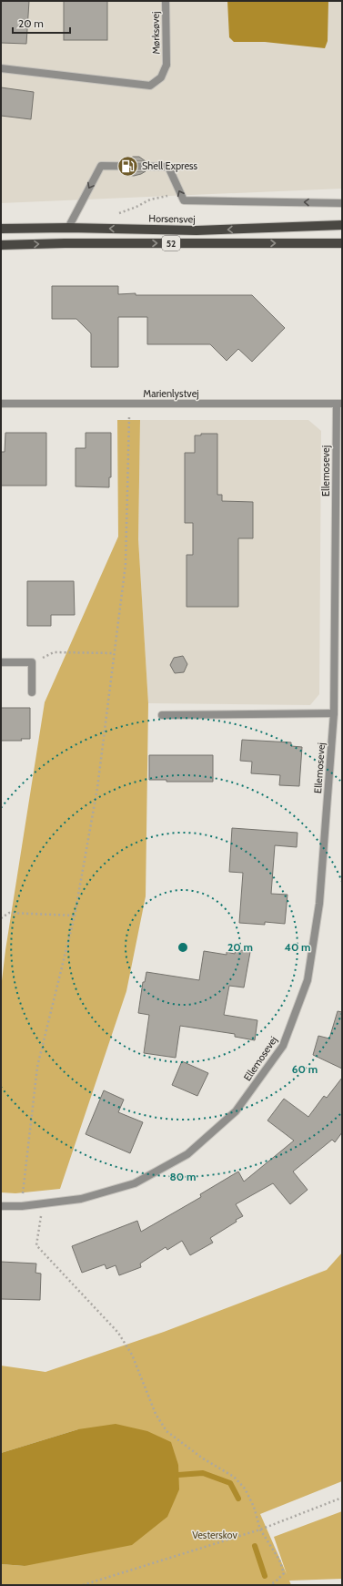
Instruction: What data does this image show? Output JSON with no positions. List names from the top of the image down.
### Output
{
  "streets": {
    "main road": ["Horsensvej", "52"],
    "street": ["Mørksøvej", "Marienlystvej", "Ellemosevej"]
  },
  "crossings": [
    ["Marienlystvej", "Ellemosevej"]
  ],
  "parks": ["Vesterskov"],
  "places": {
    "fuel station": ["Shell Express"]
  },
  "scale_bar": "20 m",
  "rings": [
    "20 m",
    "40 m",
    "60 m",
    "80 m"
  ]
}
